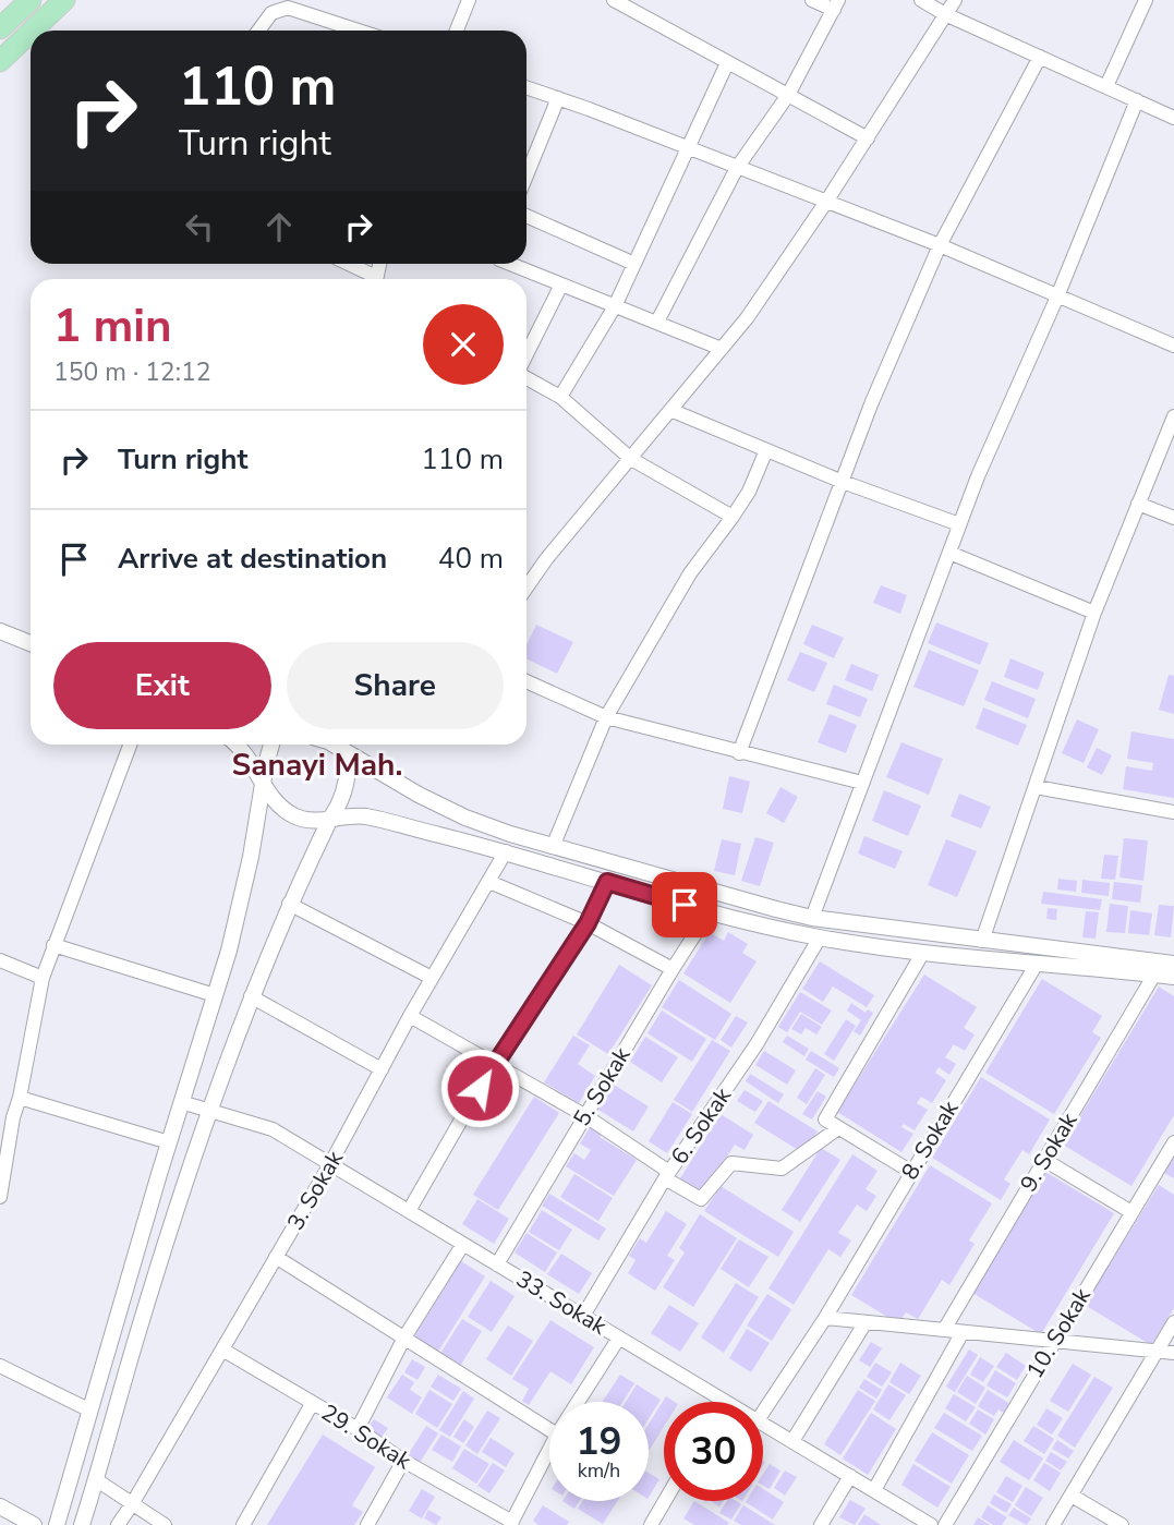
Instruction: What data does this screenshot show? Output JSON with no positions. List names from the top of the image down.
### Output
{
  "streets": {
    "street": [
      "5. Sokak",
      "6. Sokak",
      "8. Sokak",
      "9. Sokak",
      "3. Sokak",
      "33. Sokak",
      "10. Sokak",
      "29. Sokak"
    ]
  },
  "crossings": [
    ["5. Sokak", "33. Sokak"],
    ["6. Sokak", "33. Sokak"],
    ["3. Sokak", "33. Sokak"],
    ["3. Sokak", "29. Sokak"]
  ],
  "districts": ["Sanayi Mah."],
  "page": {
    "turn": ["110 m", "Turn right"],
    "heading": ["1 min", "150 m · 12:12"],
    "list": [
      {
        "name": "Turn right",
        "value": "110 m"
      },
      {
        "name": "Arrive at destination",
        "value": "40 m"
      }
    ],
    "buttons": ["Exit", "Share"],
    "speed": "19 km/h",
    "limit": "30"
  }
}
